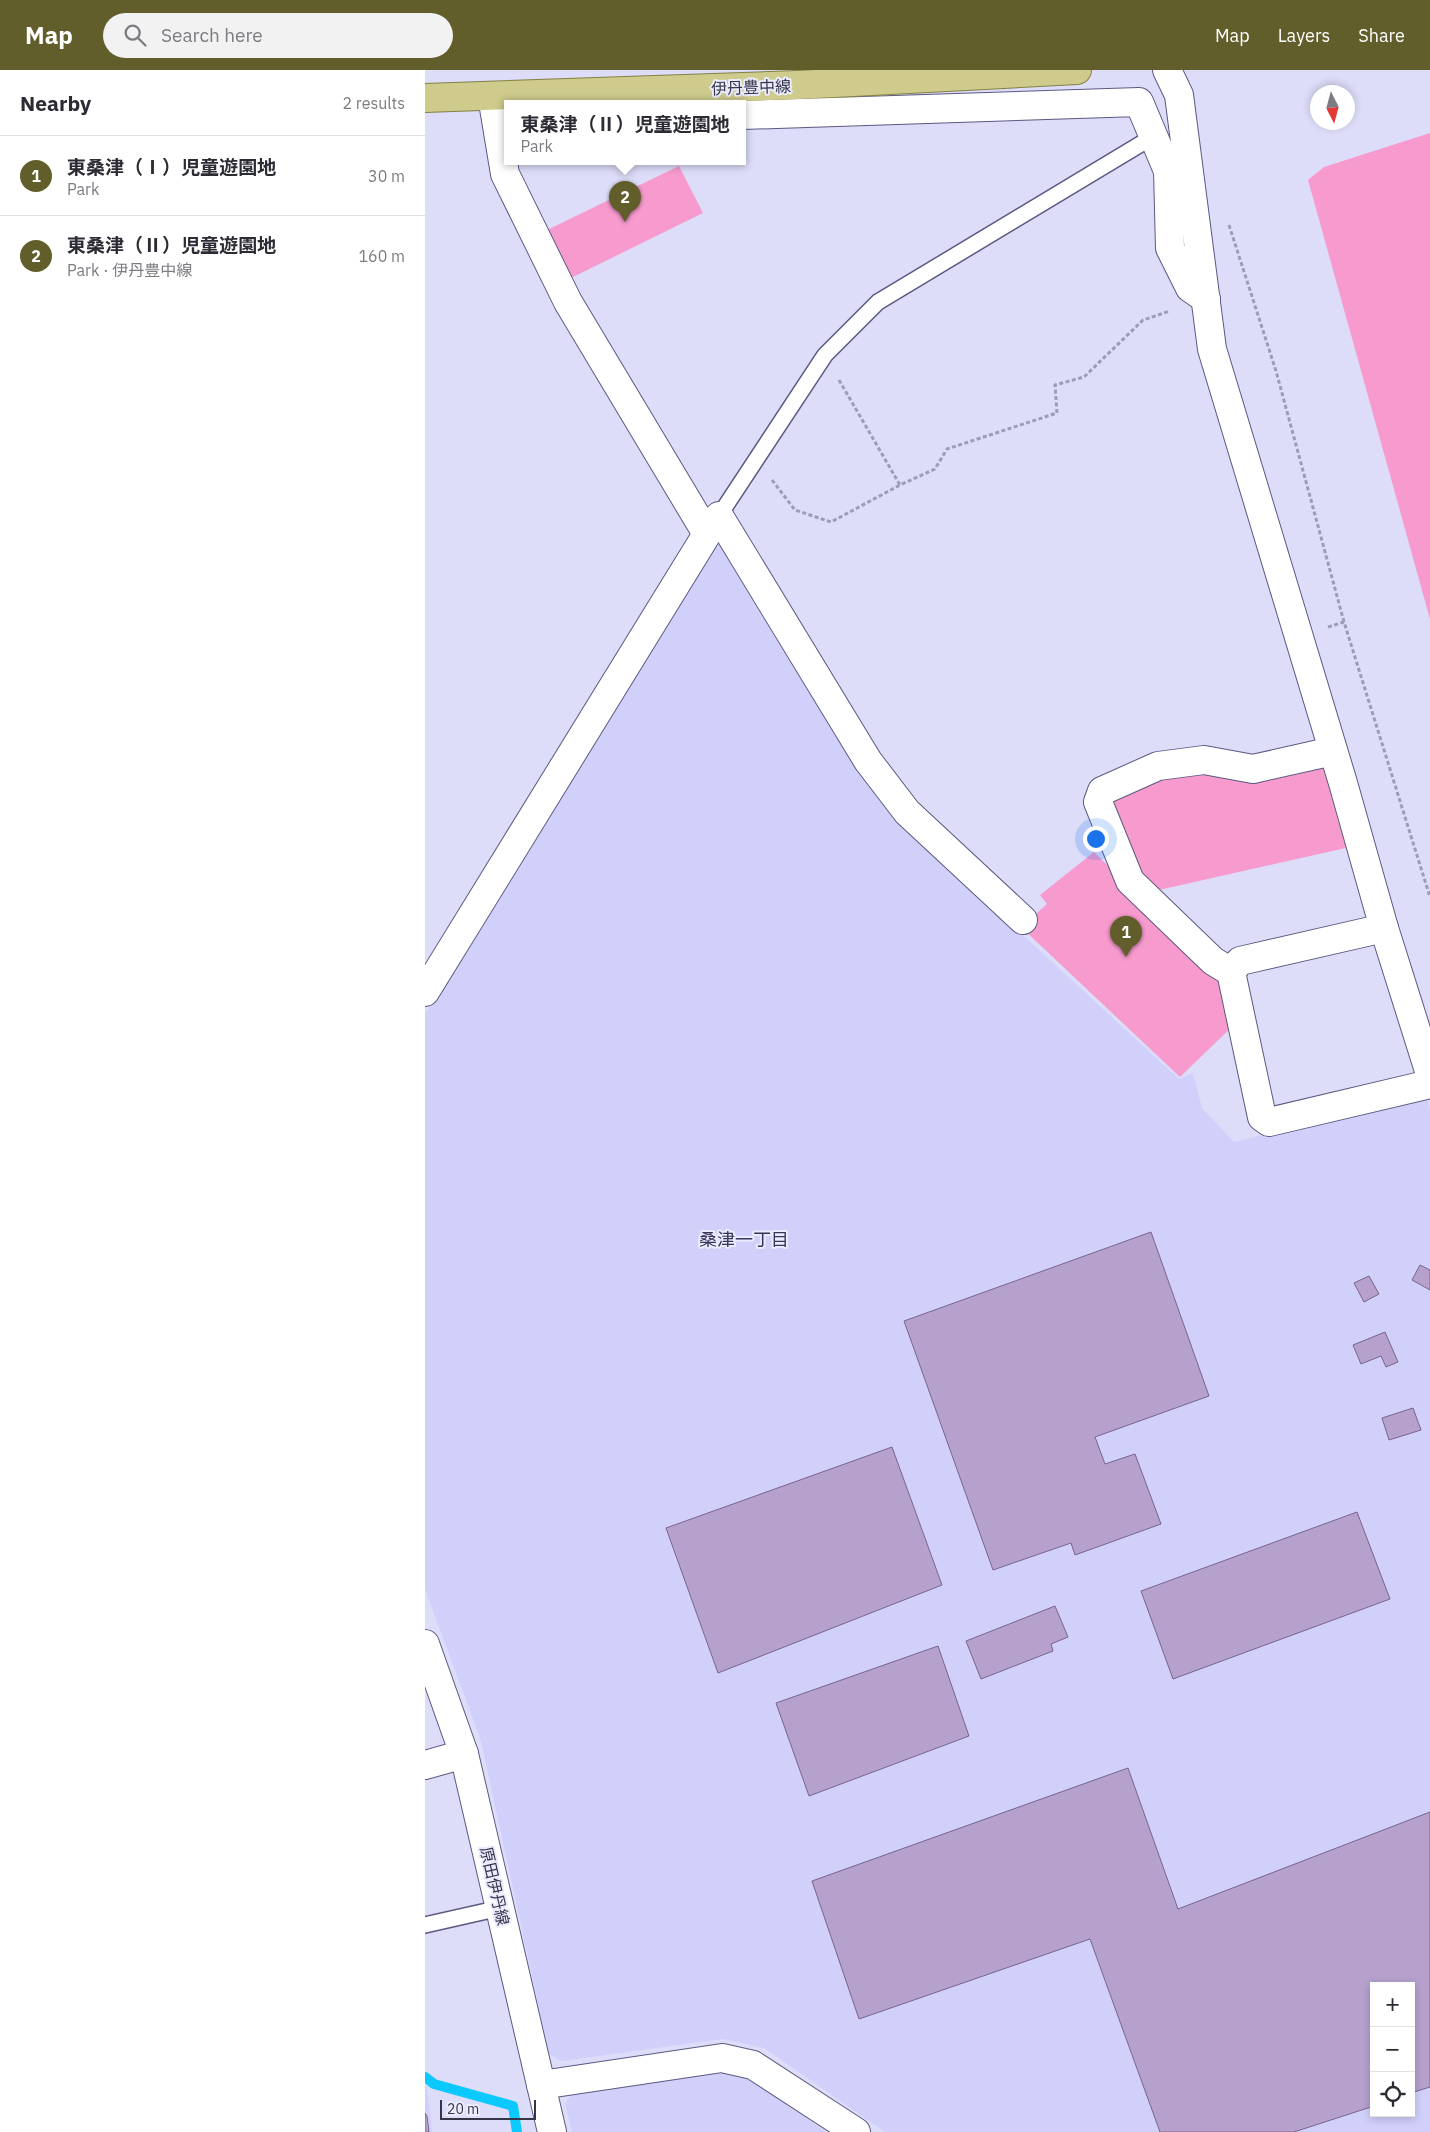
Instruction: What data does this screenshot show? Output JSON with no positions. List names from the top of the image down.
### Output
{
  "streets": {
    "main road": ["伊丹豊中線"],
    "street": ["原田伊丹線"]
  },
  "districts": ["桑津一丁目"],
  "scale_bar": "20 m",
  "north": "bottom",
  "page": {
    "header": "Map",
    "search": "Search here",
    "nav": ["Map", "Layers", "Share"],
    "heading": ["Nearby", "2 results"],
    "popup": ["東桑津（Ⅱ）児童遊園地", "Park"],
    "list": [
      {
        "mark": "1",
        "name": "東桑津（Ⅰ）児童遊園地",
        "note": "Park",
        "value": "30 m"
      },
      {
        "mark": "2",
        "name": "東桑津（Ⅱ）児童遊園地",
        "note": "Park · 伊丹豊中線",
        "value": "160 m"
      }
    ],
    "pins": ["2", "1"],
    "map_buttons": ["+", "−"],
    "scale": "20 m"
  }
}
